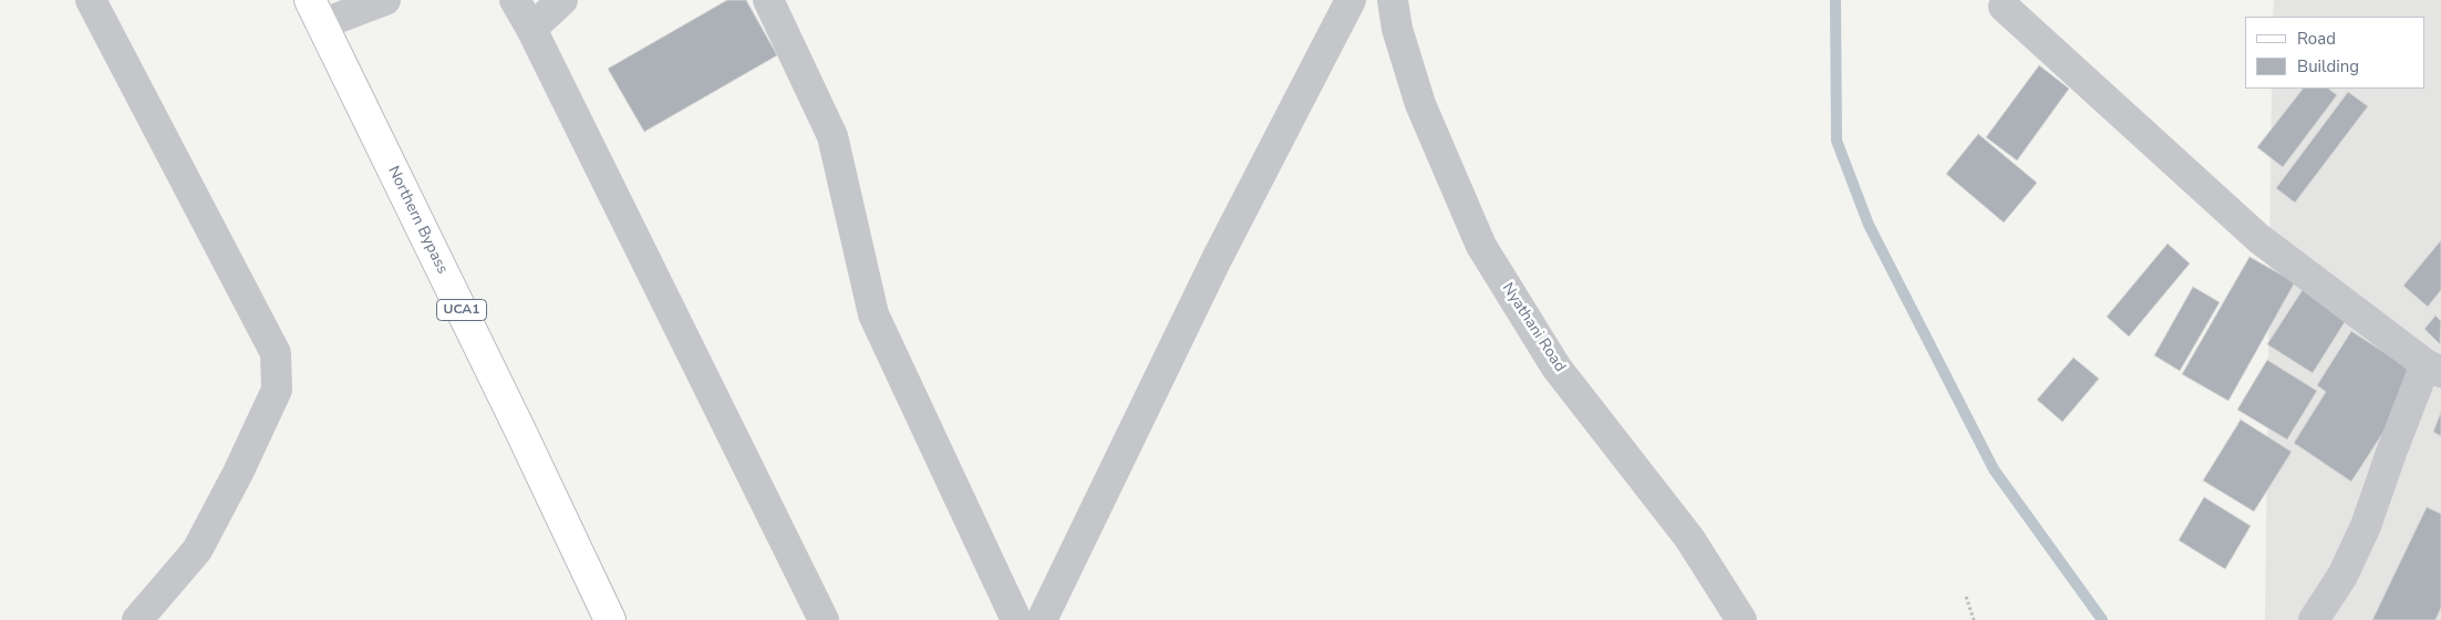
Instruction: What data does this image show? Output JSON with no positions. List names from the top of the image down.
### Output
{
  "streets": {
    "main road": ["Northern Bypass", "UCA1"],
    "street": ["Nyathani Road"]
  },
  "legend": ["Road", "Building"]
}
